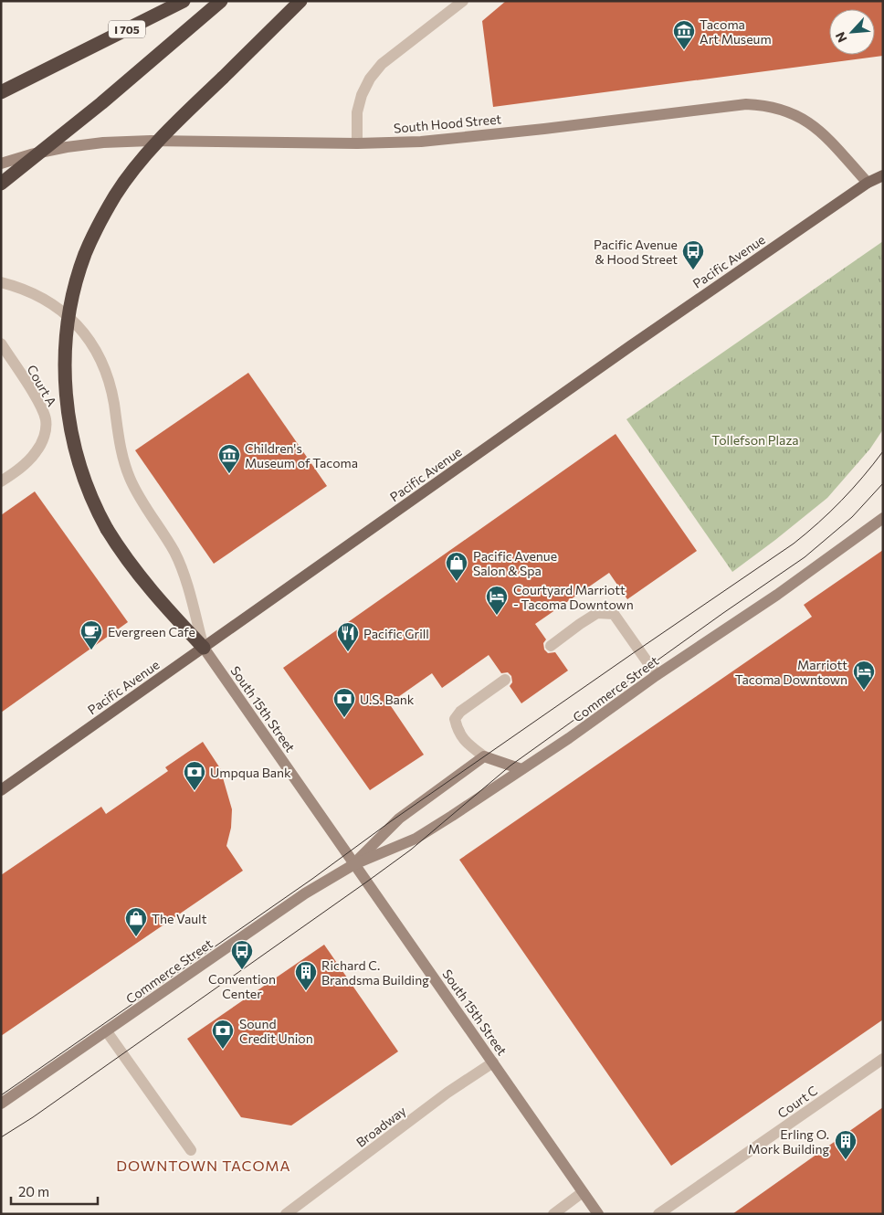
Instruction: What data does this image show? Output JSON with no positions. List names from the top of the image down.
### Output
{
  "streets": {
    "highway": ["I 705"],
    "main road": ["Pacific Avenue"],
    "street": [
      "South Hood Street",
      "Court A",
      "Commerce Street",
      "South 15th Street",
      "Court C",
      "Broadway"
    ]
  },
  "crossings": [
    ["South Hood Street", "Pacific Avenue"],
    ["Pacific Avenue", "South 15th Street"],
    ["Commerce Street", "South 15th Street"],
    ["South 15th Street", "Broadway"]
  ],
  "districts": ["DOWNTOWN TACOMA"],
  "parks": ["Tollefson Plaza"],
  "places": {
    "museum": ["Tacoma Art Museum", "Children's Museum of Tacoma"],
    "bus stop": ["Pacific Avenue & Hood Street", "Convention Center"],
    "shop": ["Pacific Avenue Salon & Spa", "The Vault"],
    "hotel": ["Courtyard Marriott - Tacoma Downtown", "Marriott Tacoma Downtown"],
    "cafe": ["Evergreen Cafe"],
    "restaurant": ["Pacific Grill"],
    "bank": ["U.S. Bank", "Umpqua Bank", "Sound Credit Union"],
    "building": ["Richard C. Brandsma Building", "Erling O. Mork Building"]
  },
  "scale_bar": "20 m",
  "north": "bottom left"
}
